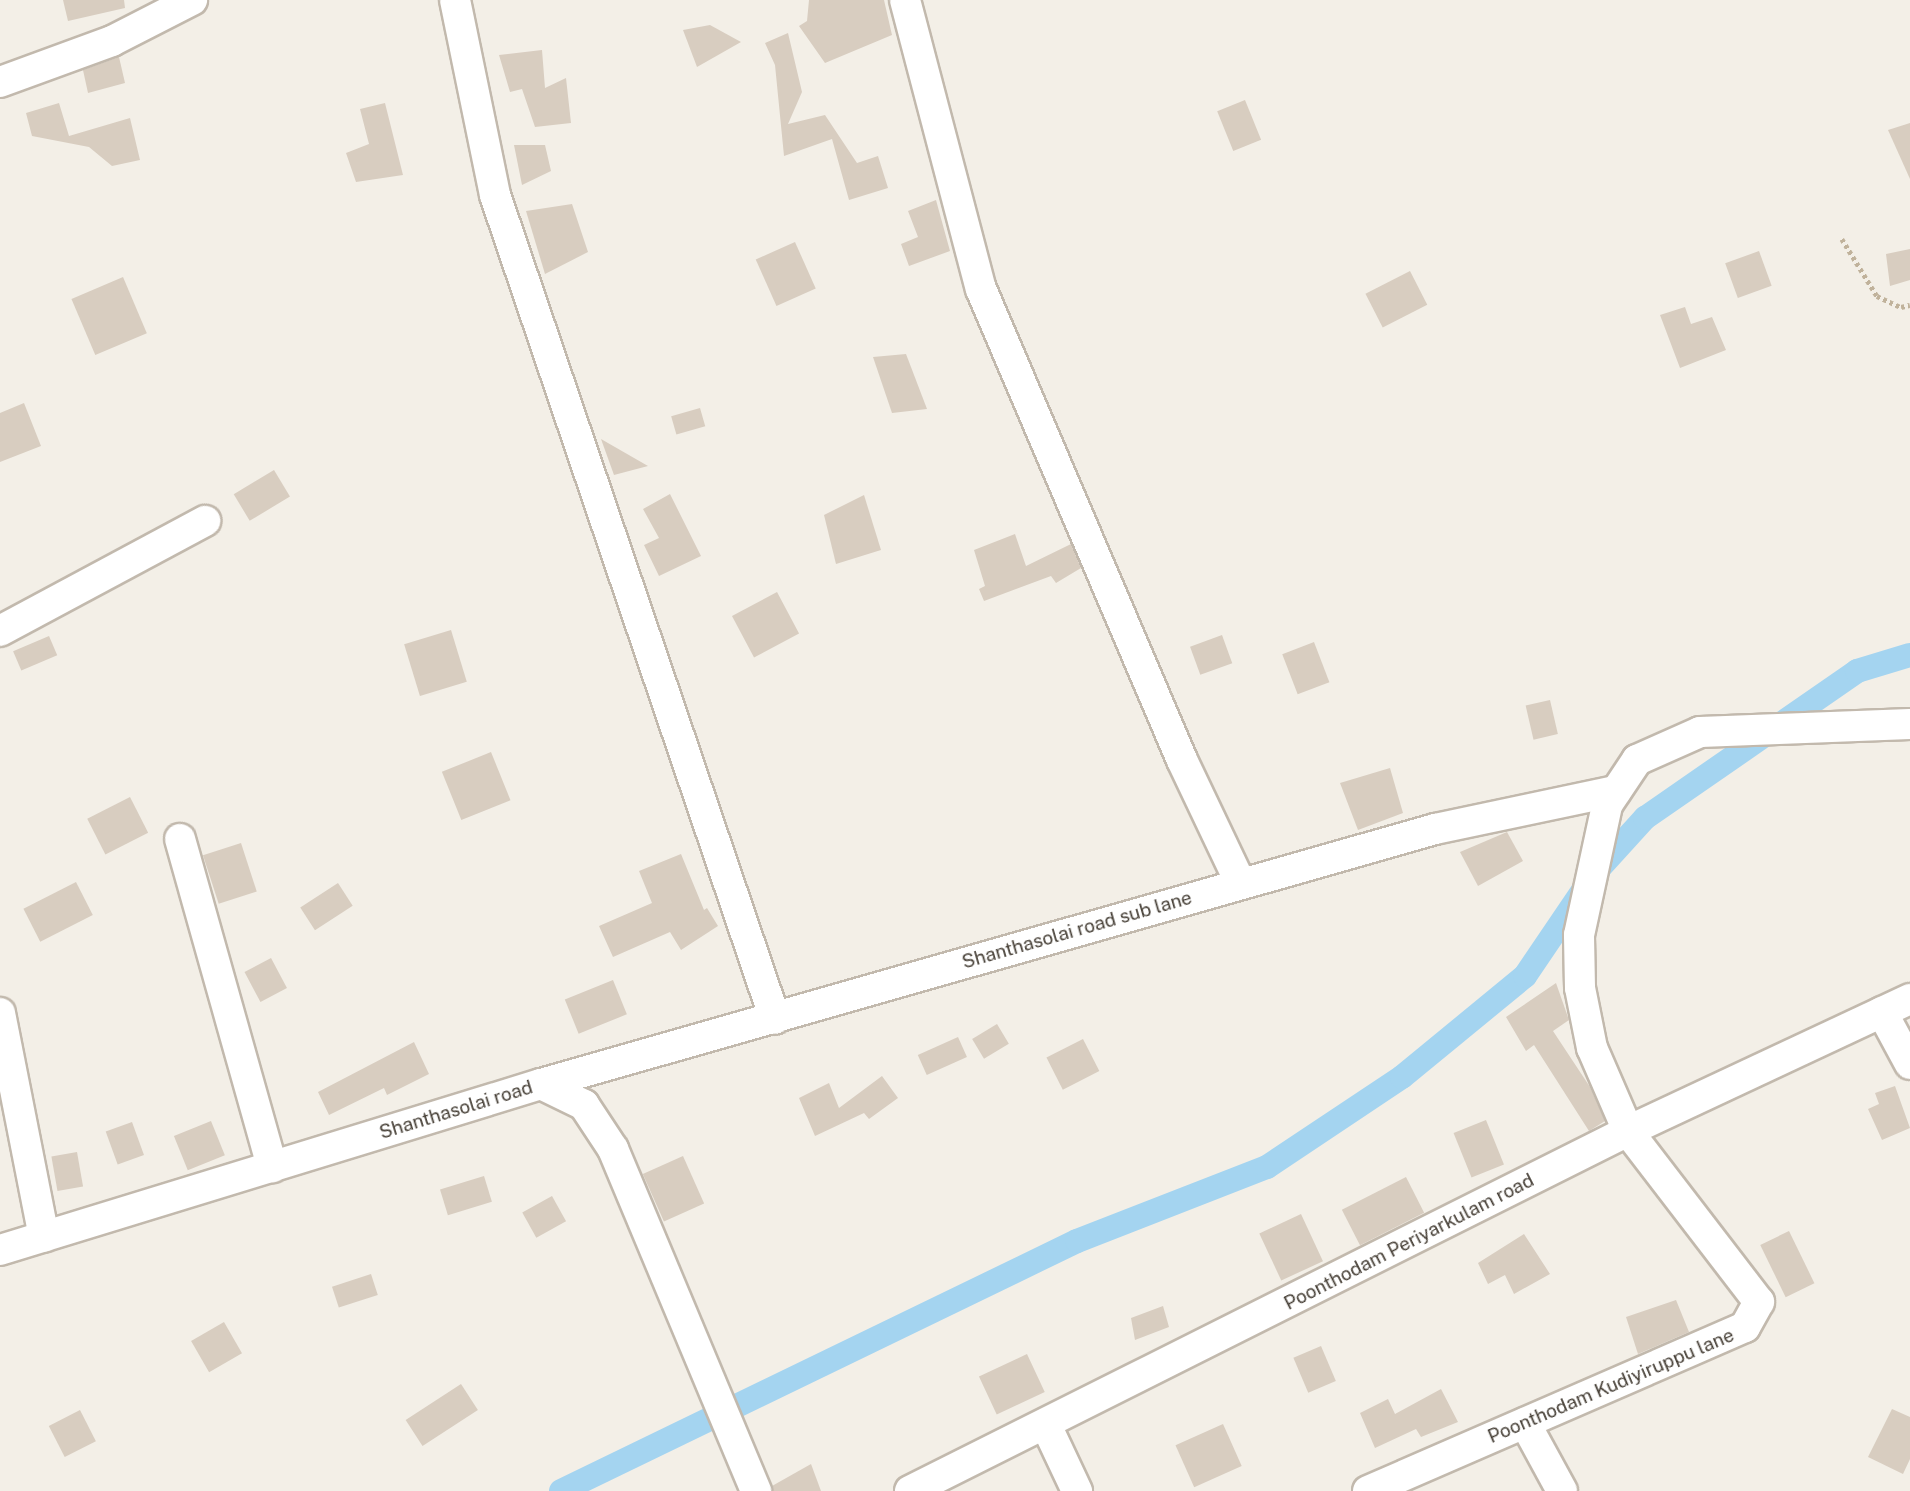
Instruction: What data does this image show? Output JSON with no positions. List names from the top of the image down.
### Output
{
  "streets": {
    "street": [
      "Shanthasolai road sub lane",
      "Shanthasolai road",
      "Poonthodam Periyarkulam road",
      "Poonthodam Kudiyiruppu lane"
    ]
  },
  "crossings": [
    ["Shanthasolai road sub lane", "Shanthasolai road"],
    ["Poonthodam Periyarkulam road", "Poonthodam Kudiyiruppu lane"]
  ]
}
